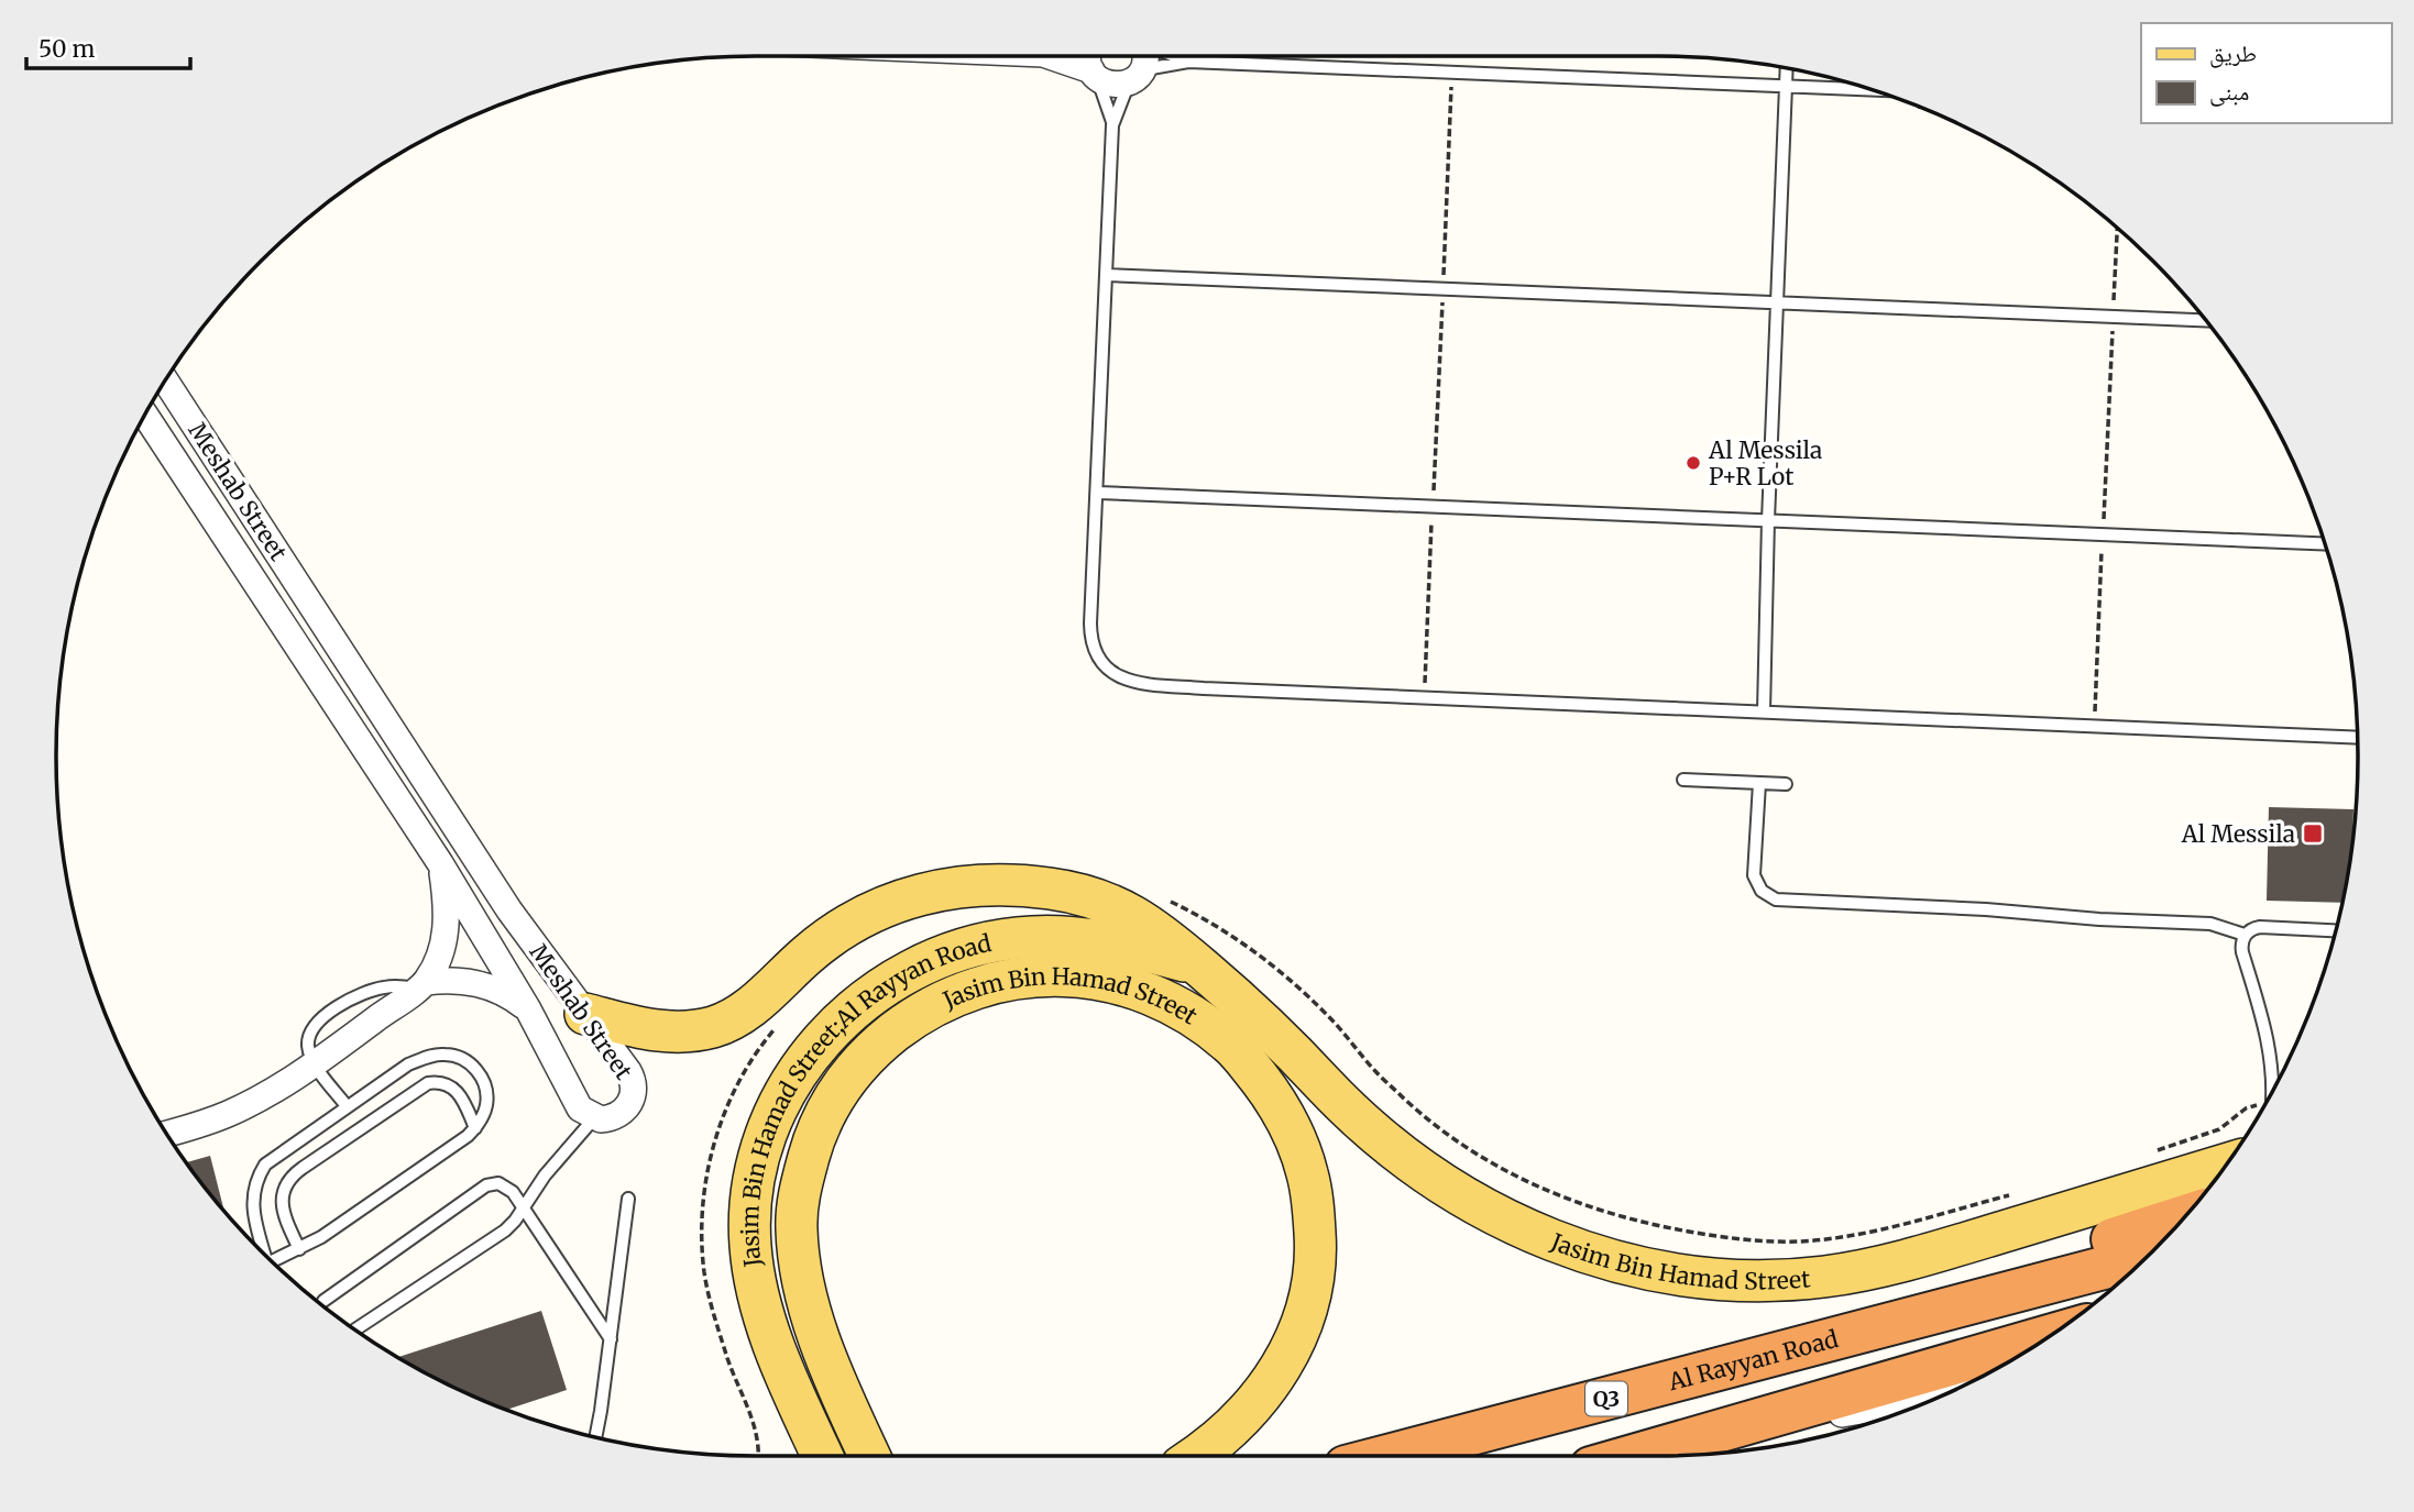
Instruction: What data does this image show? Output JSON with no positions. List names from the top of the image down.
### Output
{
  "streets": {
    "highway": ["Al Rayyan Road", "Q3"],
    "main road": ["Jasim Bin Hamad Street", "Jasim Bin Hamad Street;Al Rayyan Road"],
    "street": ["Meshab Street"]
  },
  "crossings": [
    ["Meshab Street", "Jasim Bin Hamad Street"],
    ["Jasim Bin Hamad Street", "Jasim Bin Hamad Street;Al Rayyan Road"]
  ],
  "places": {
    "other": ["Al Messila P+R Lot"],
    "transit": ["Al Messila"]
  },
  "legend": ["طريق", "مبنى"],
  "scale_bar": "50 m"
}
